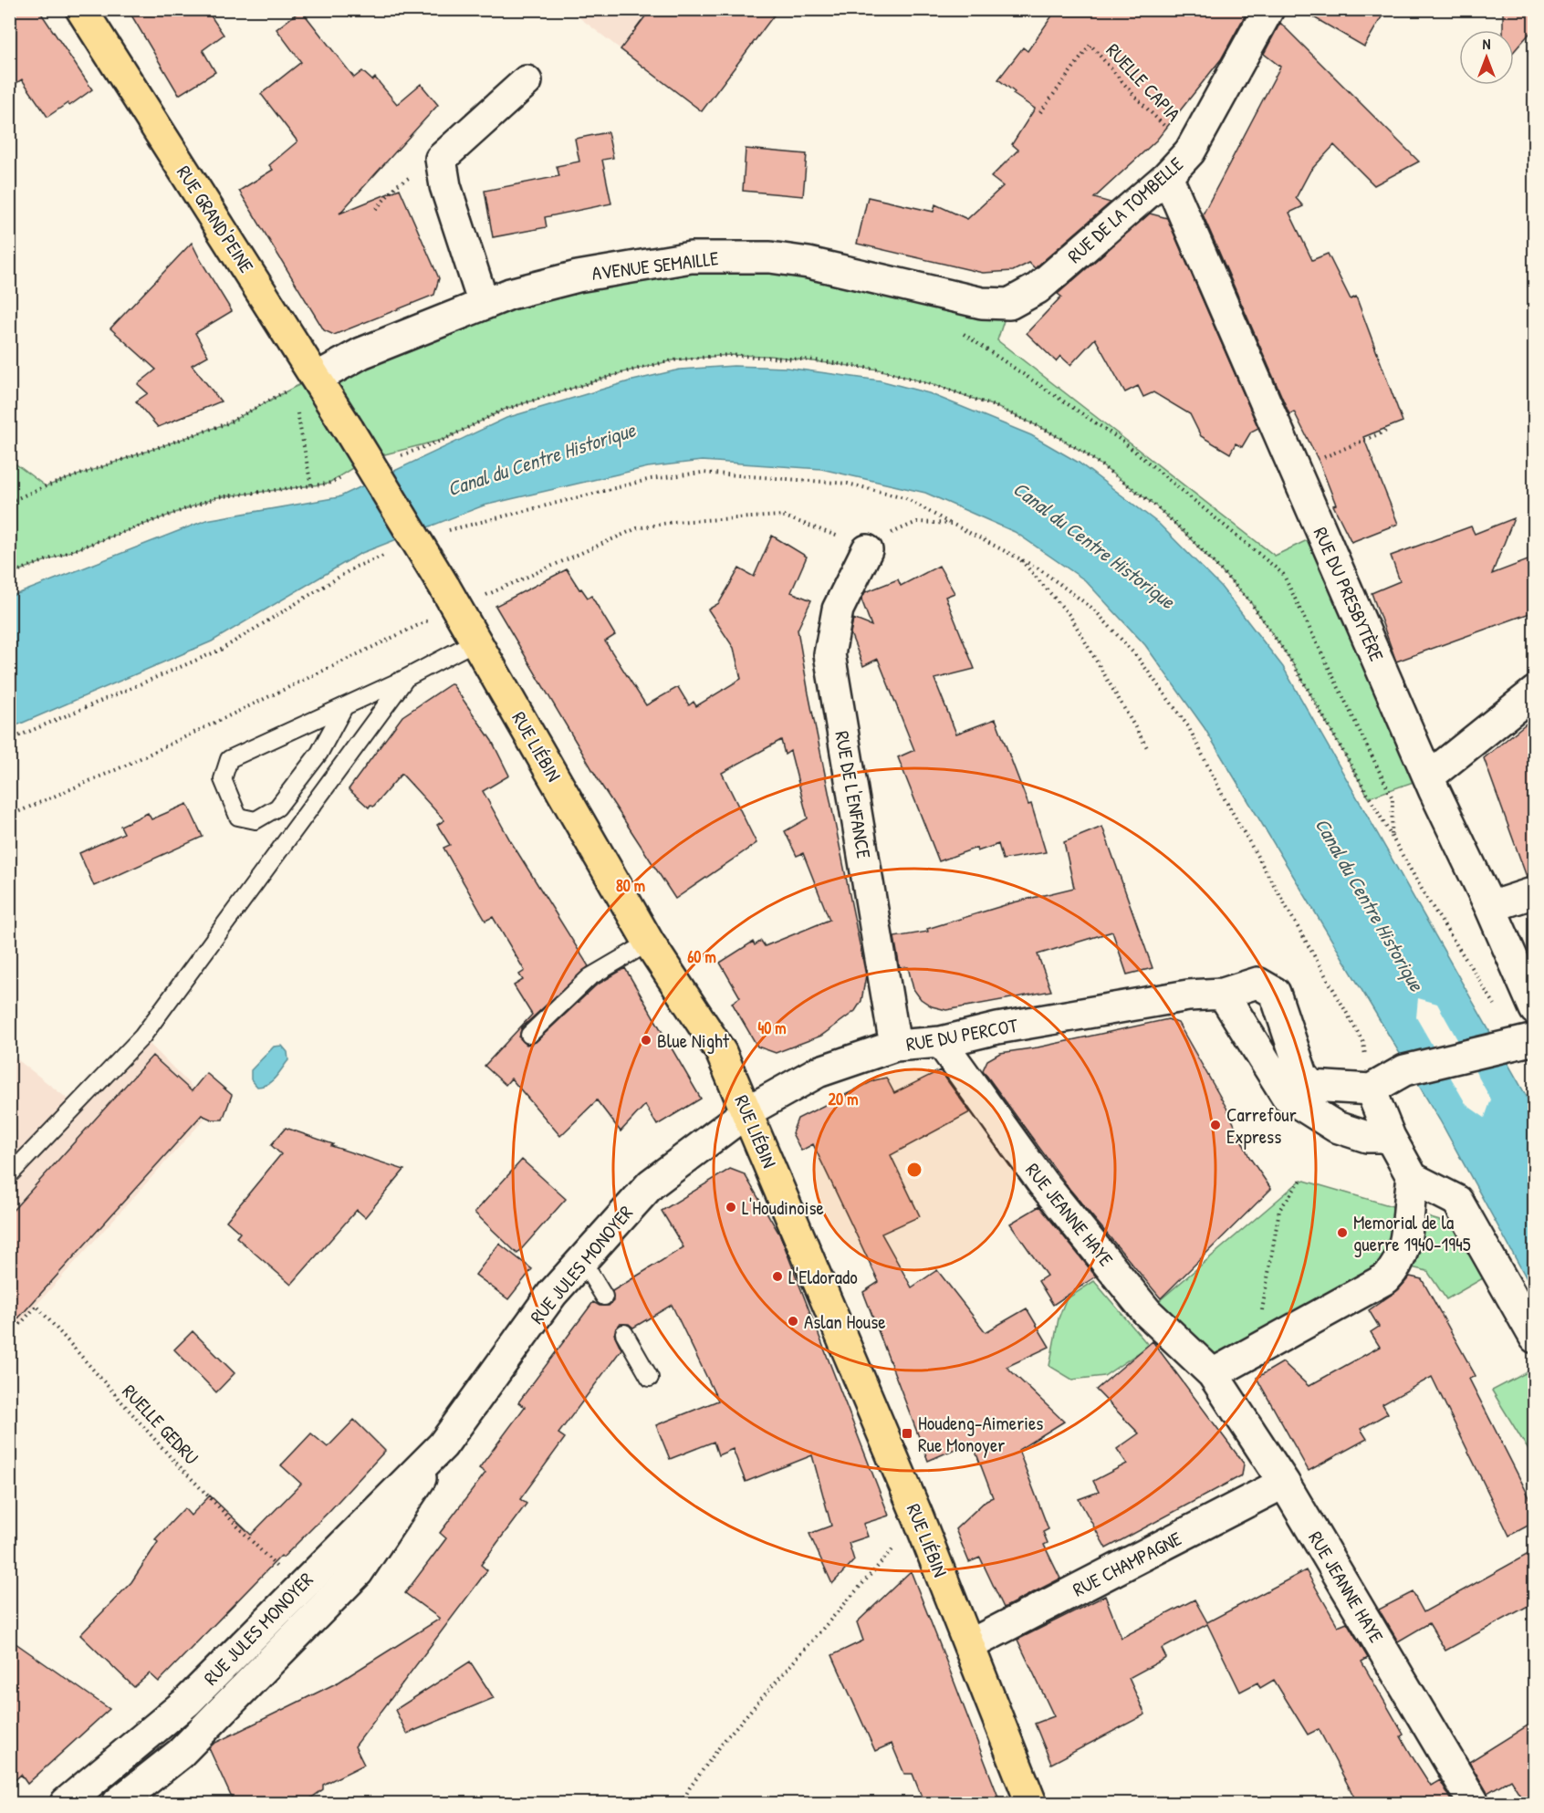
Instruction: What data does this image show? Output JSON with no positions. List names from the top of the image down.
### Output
{
  "streets": {
    "main road": ["RUE GRAND'PEINE", "RUE LIÉBIN"],
    "street": [
      "RUE DE LA TOMBELLE",
      "AVENUE SEMAILLE",
      "RUE DU PRESBYTÈRE",
      "RUE DE L'ENFANCE",
      "RUE DU PERCOT",
      "RUE JEANNE HAYE",
      "RUE JULES MONOYER",
      "RUE CHAMPAGNE"
    ],
    "path": ["RUELLE CAPIA", "RUELLE GEDRU"]
  },
  "crossings": [
    ["RUELLE CAPIA", "RUE DE LA TOMBELLE"],
    ["RUE DE LA TOMBELLE", "AVENUE SEMAILLE"],
    ["RUE DE LA TOMBELLE", "RUE DU PRESBYTÈRE"],
    ["RUE GRAND'PEINE", "AVENUE SEMAILLE"],
    ["RUE GRAND'PEINE", "RUE LIÉBIN"],
    ["RUE LIÉBIN", "RUE DU PERCOT"],
    ["RUE LIÉBIN", "RUE JULES MONOYER"],
    ["RUE LIÉBIN", "RUE CHAMPAGNE"],
    ["RUE DE L'ENFANCE", "RUE DU PERCOT"],
    ["RUE DU PERCOT", "RUE JEANNE HAYE"],
    ["RUE DU PERCOT", "RUE JULES MONOYER"],
    ["RUE JEANNE HAYE", "RUE CHAMPAGNE"],
    ["RUE JULES MONOYER", "RUELLE GEDRU"]
  ],
  "water": ["Canal du Centre Historique"],
  "places": {
    "other": [
      "Blue Night",
      "Carrefour Express",
      "L'Houdinoise",
      "Memorial de la guerre 1940-1945",
      "L'Eldorado",
      "Aslan House"
    ],
    "transit": ["Houdeng-Aimeries Rue Monoyer"]
  },
  "north": "top",
  "rings": [
    "80 m",
    "60 m",
    "40 m",
    "20 m"
  ]
}
